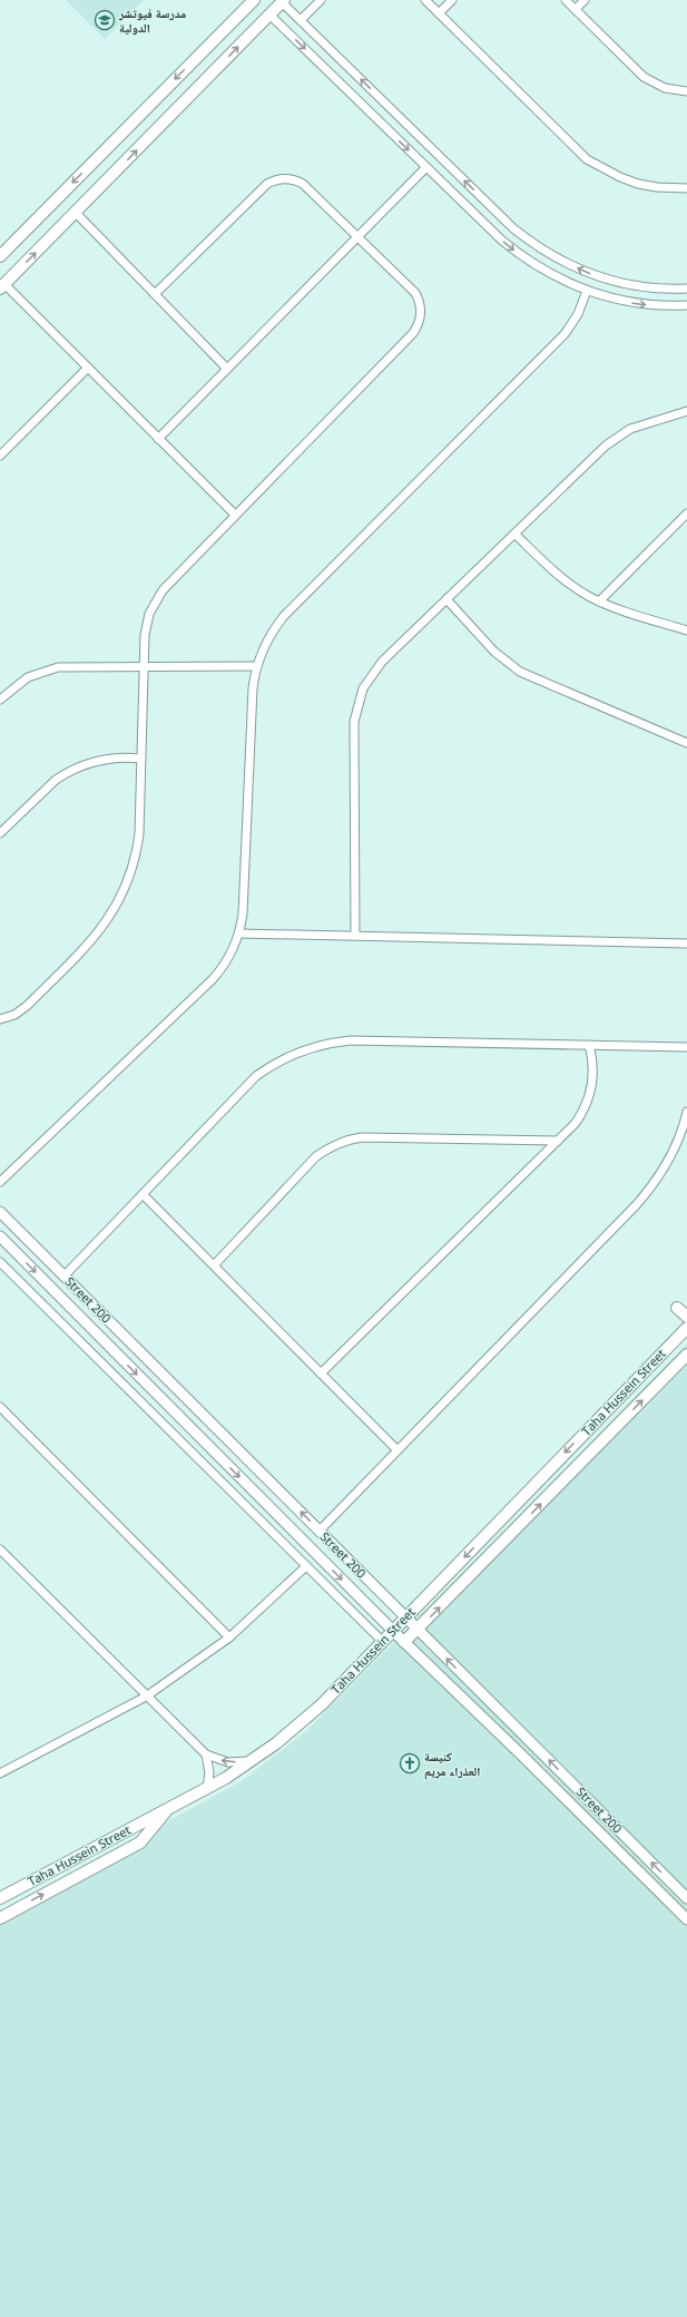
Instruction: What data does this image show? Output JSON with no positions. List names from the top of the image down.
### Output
{
  "streets": {
    "main road": ["Taha Hussein Street"],
    "street": ["Street 200"]
  },
  "crossings": [
    ["Street 200", "Taha Hussein Street"]
  ],
  "places": {
    "school or university": ["مدرسة فيوتشر الدولية"],
    "church": ["كنيسة العذراء مريم"]
  }
}
